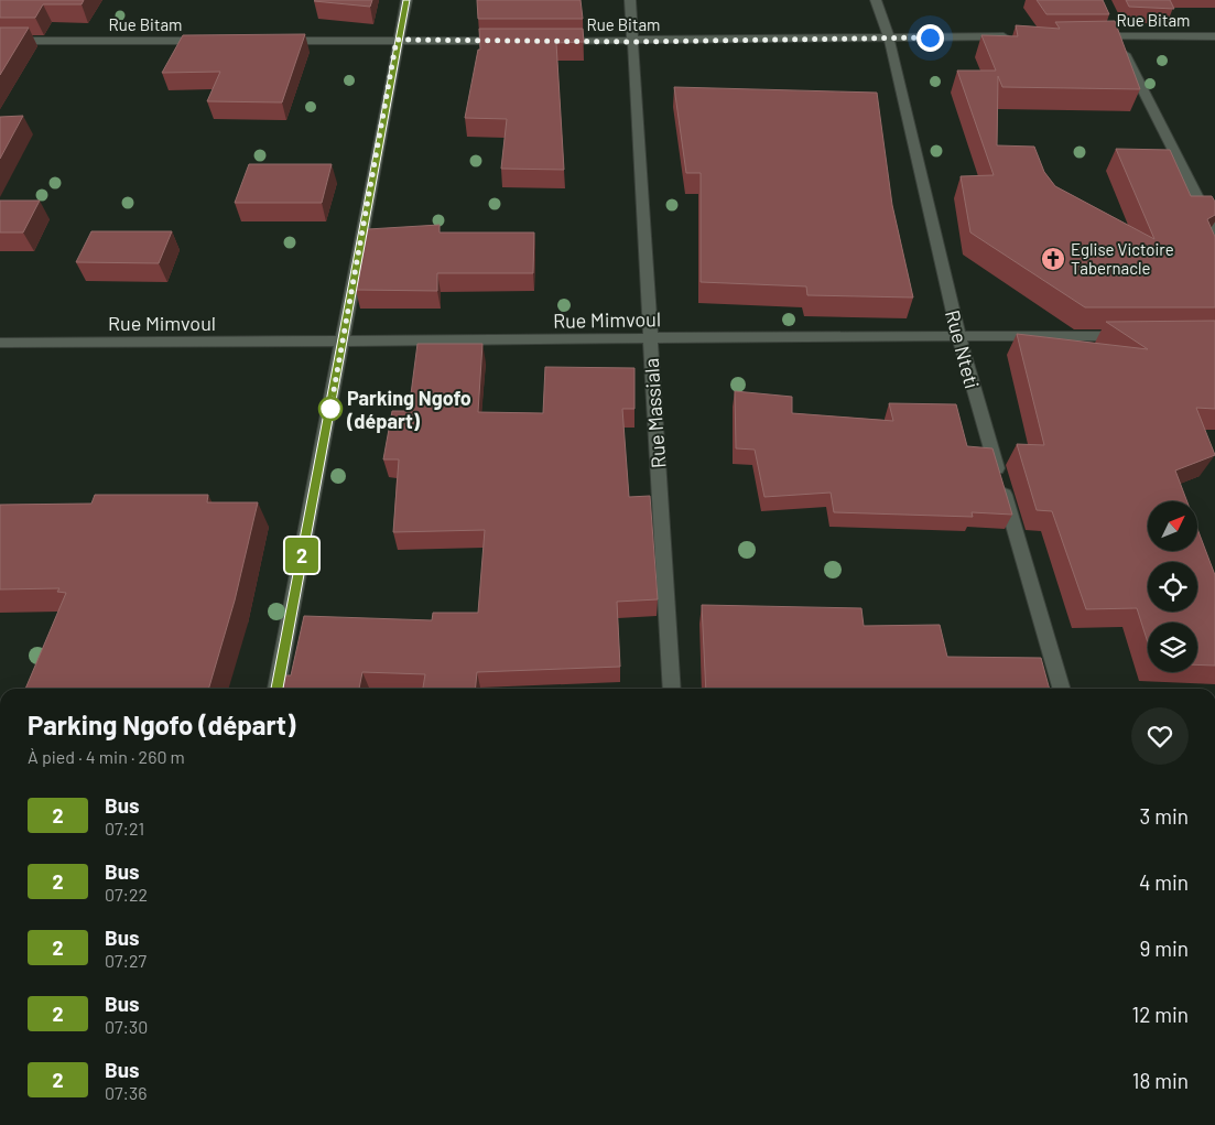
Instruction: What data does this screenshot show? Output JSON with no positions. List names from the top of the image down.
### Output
{
  "streets": {
    "street": [
      "Rue Bitam",
      "Rue Mimvoul",
      "Rue Nteti",
      "Rue Massiala"
    ]
  },
  "crossings": [
    ["Rue Bitam", "Rue Nteti"],
    ["Rue Bitam", "Rue Massiala"],
    ["Rue Mimvoul", "Rue Nteti"],
    ["Rue Mimvoul", "Rue Massiala"]
  ],
  "places": {
    "church": ["Eglise Victoire Tabernacle"],
    "other": ["Parking Ngofo (départ)"]
  },
  "lines": ["bus line 2"],
  "north": "top right",
  "page": {
    "on_map": "2",
    "heading": ["Parking Ngofo (départ)", "À pied · 4 min · 260 m"],
    "list": [
      {
        "mark": "2",
        "name": "Bus",
        "note": "07:21",
        "value": "3 min"
      },
      {
        "mark": "2",
        "name": "Bus",
        "note": "07:22",
        "value": "4 min"
      },
      {
        "mark": "2",
        "name": "Bus",
        "note": "07:27",
        "value": "9 min"
      },
      {
        "mark": "2",
        "name": "Bus",
        "note": "07:30",
        "value": "12 min"
      },
      {
        "mark": "2",
        "name": "Bus",
        "note": "07:36",
        "value": "18 min"
      }
    ]
  }
}
